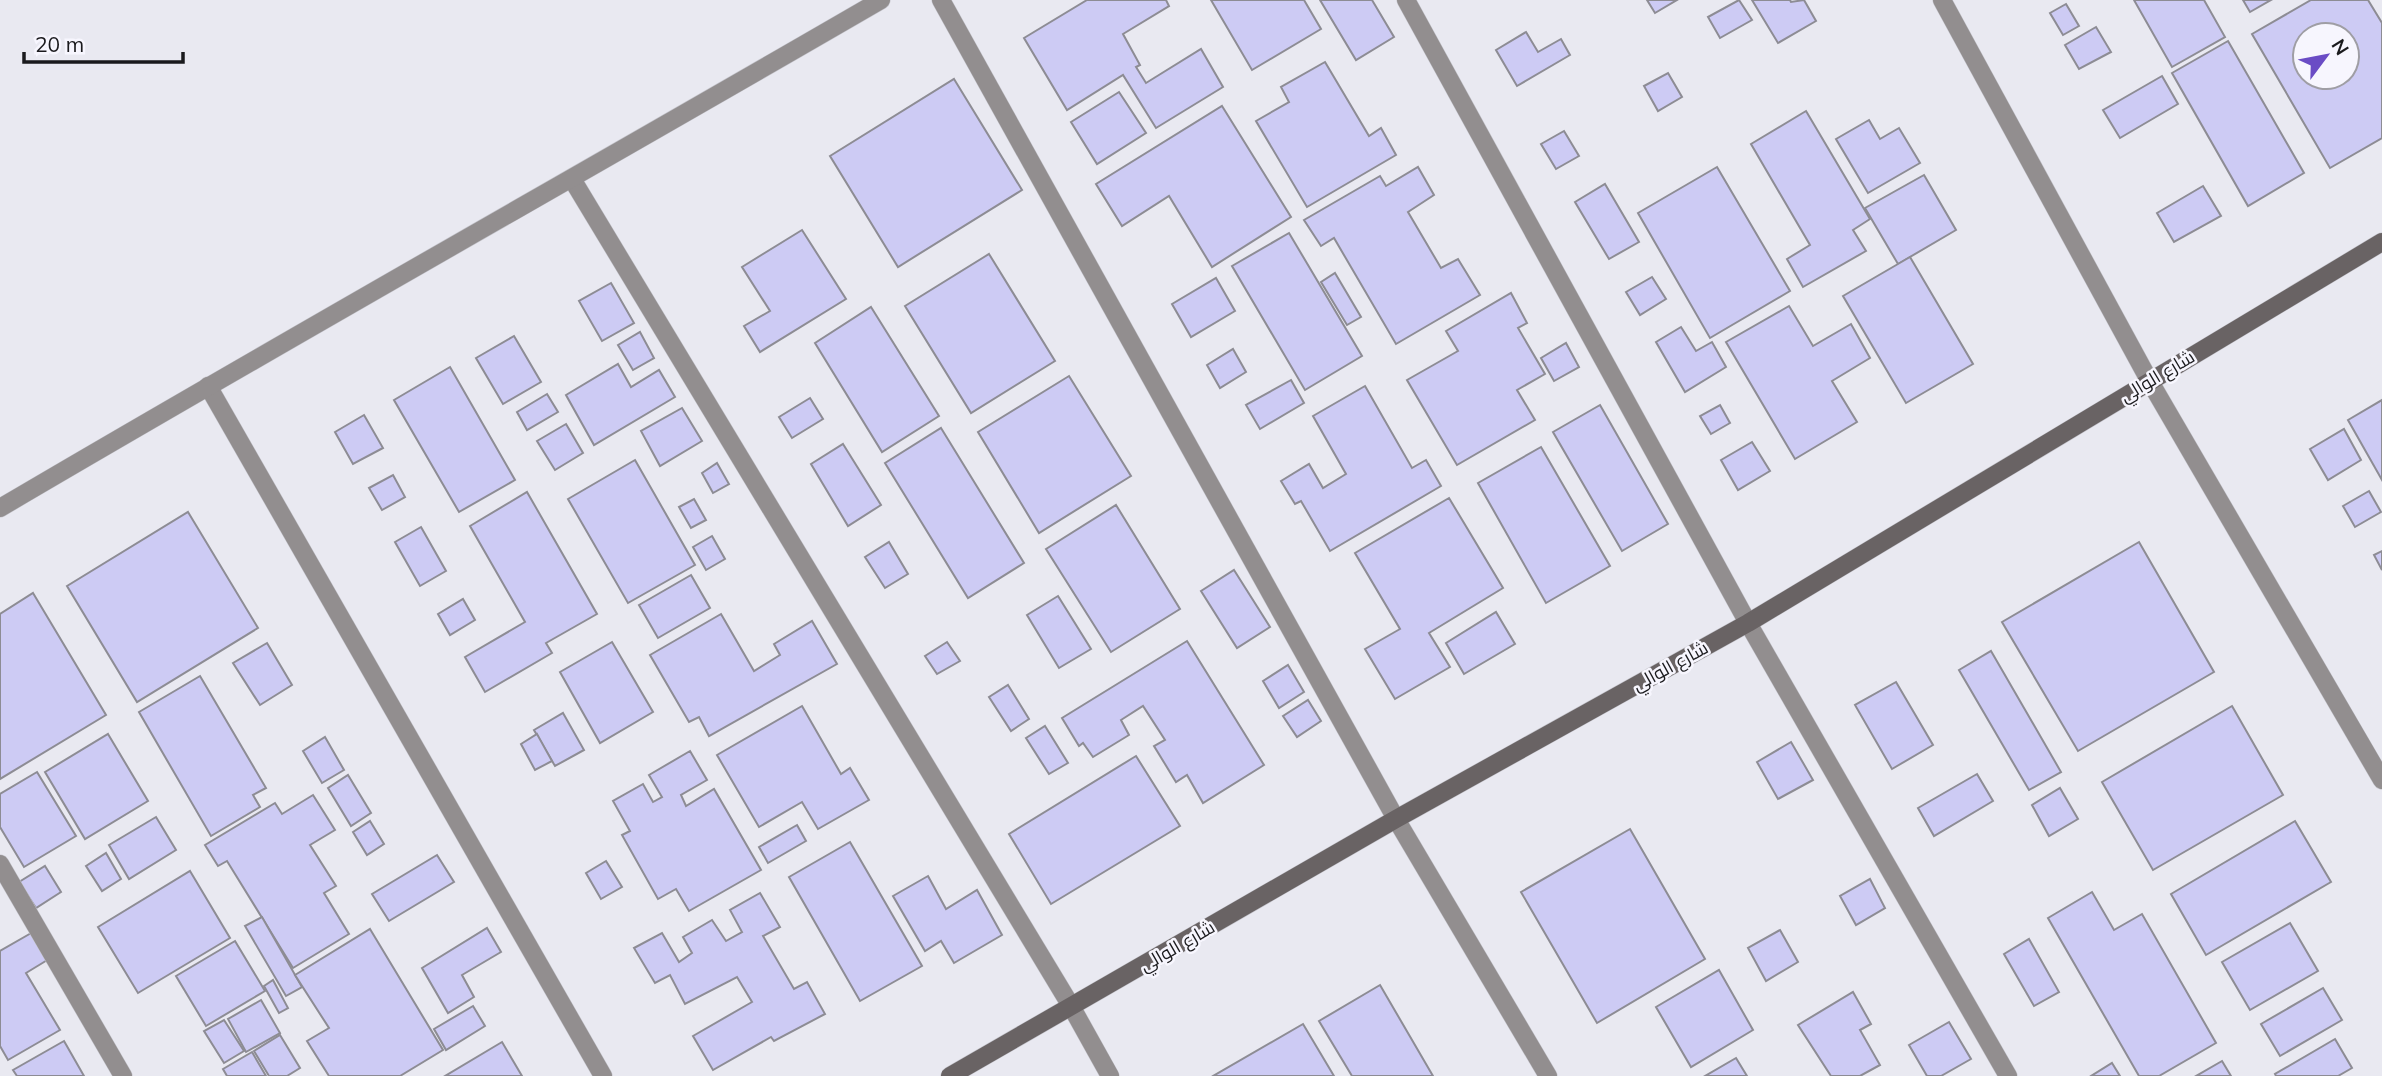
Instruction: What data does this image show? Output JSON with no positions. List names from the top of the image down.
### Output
{
  "streets": {
    "main road": ["شارع الوالي"]
  },
  "scale_bar": "20 m",
  "north": "top right"
}
